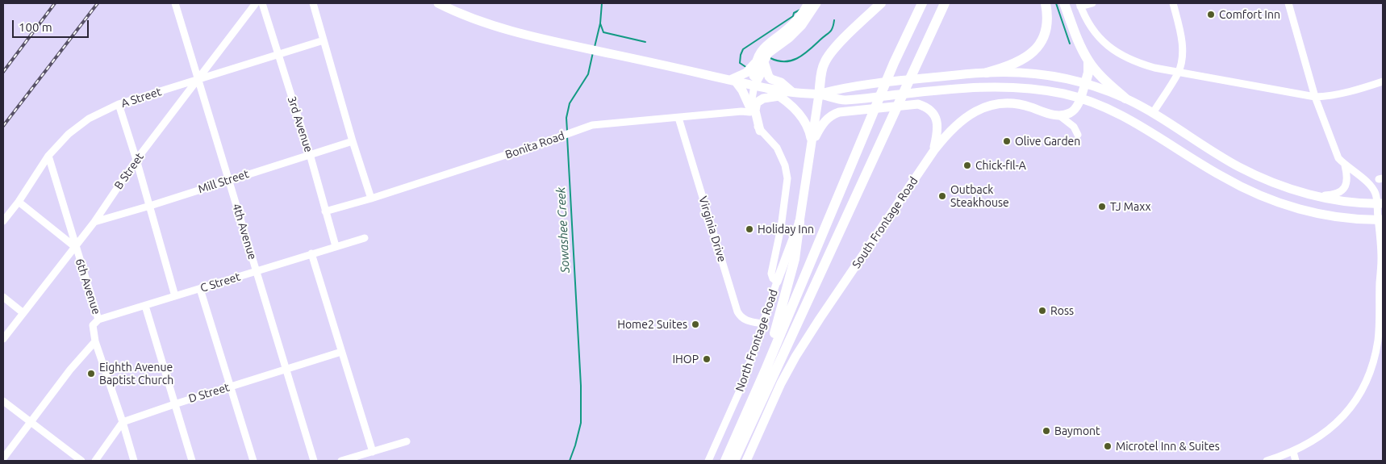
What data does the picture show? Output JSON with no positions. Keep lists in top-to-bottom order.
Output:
{
  "streets": {
    "main road": ["South Frontage Road"],
    "street": [
      "A Street",
      "3rd Avenue",
      "Bonita Road",
      "B Street",
      "Mill Street",
      "Virginia Drive",
      "4th Avenue",
      "C Street",
      "6th Avenue",
      "North Frontage Road",
      "D Street"
    ]
  },
  "crossings": [
    ["A Street", "3rd Avenue"],
    ["A Street", "B Street"],
    ["A Street", "4th Avenue"],
    ["A Street", "6th Avenue"],
    ["3rd Avenue", "Bonita Road"],
    ["3rd Avenue", "Mill Street"],
    ["3rd Avenue", "C Street"],
    ["Bonita Road", "Virginia Drive"],
    ["Bonita Road", "North Frontage Road"],
    ["B Street", "Mill Street"],
    ["B Street", "4th Avenue"],
    ["B Street", "6th Avenue"],
    ["Mill Street", "4th Avenue"],
    ["Virginia Drive", "North Frontage Road"],
    ["4th Avenue", "C Street"],
    ["4th Avenue", "D Street"],
    ["C Street", "6th Avenue"],
    ["6th Avenue", "D Street"]
  ],
  "water": ["Sowashee Creek"],
  "places": [
    "Comfort Inn",
    "Olive Garden",
    "Chick-fil-A",
    "Outback Steakhouse",
    "TJ Maxx",
    "Holiday Inn",
    "Ross",
    "Home2 Suites",
    "IHOP",
    "Eighth Avenue Baptist Church",
    "Baymont",
    "Microtel Inn & Suites"
  ],
  "scale_bar": "100 m"
}
